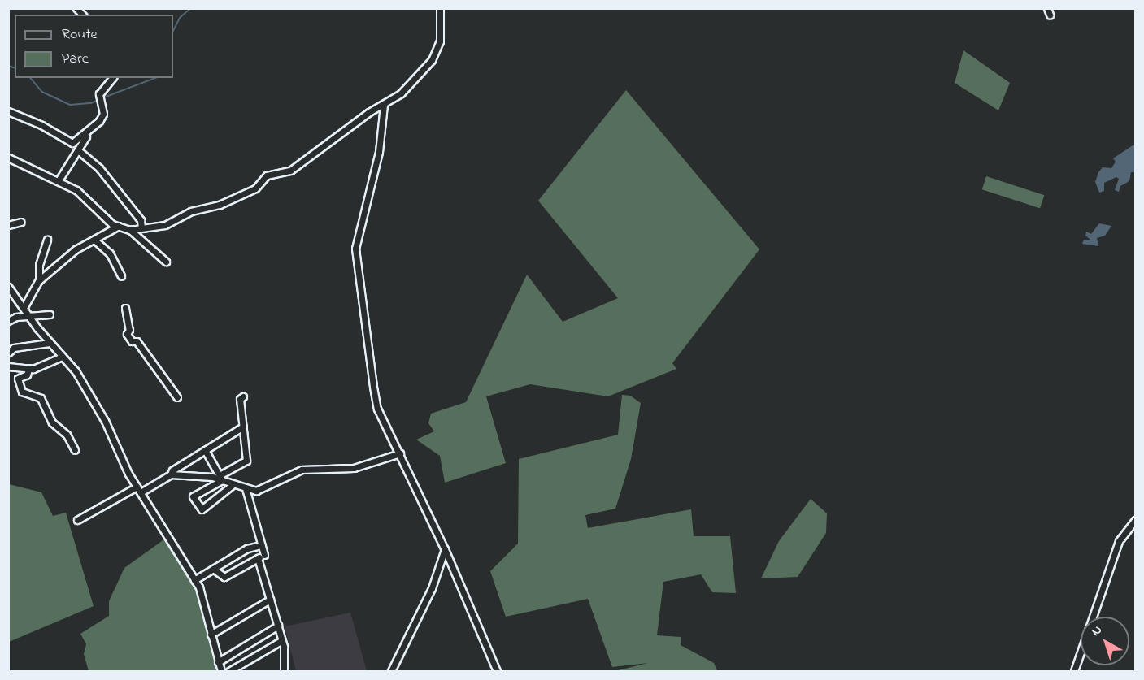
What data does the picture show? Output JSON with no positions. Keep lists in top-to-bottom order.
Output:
{
  "legend": ["Route", "Parc"],
  "north": "top left"
}
